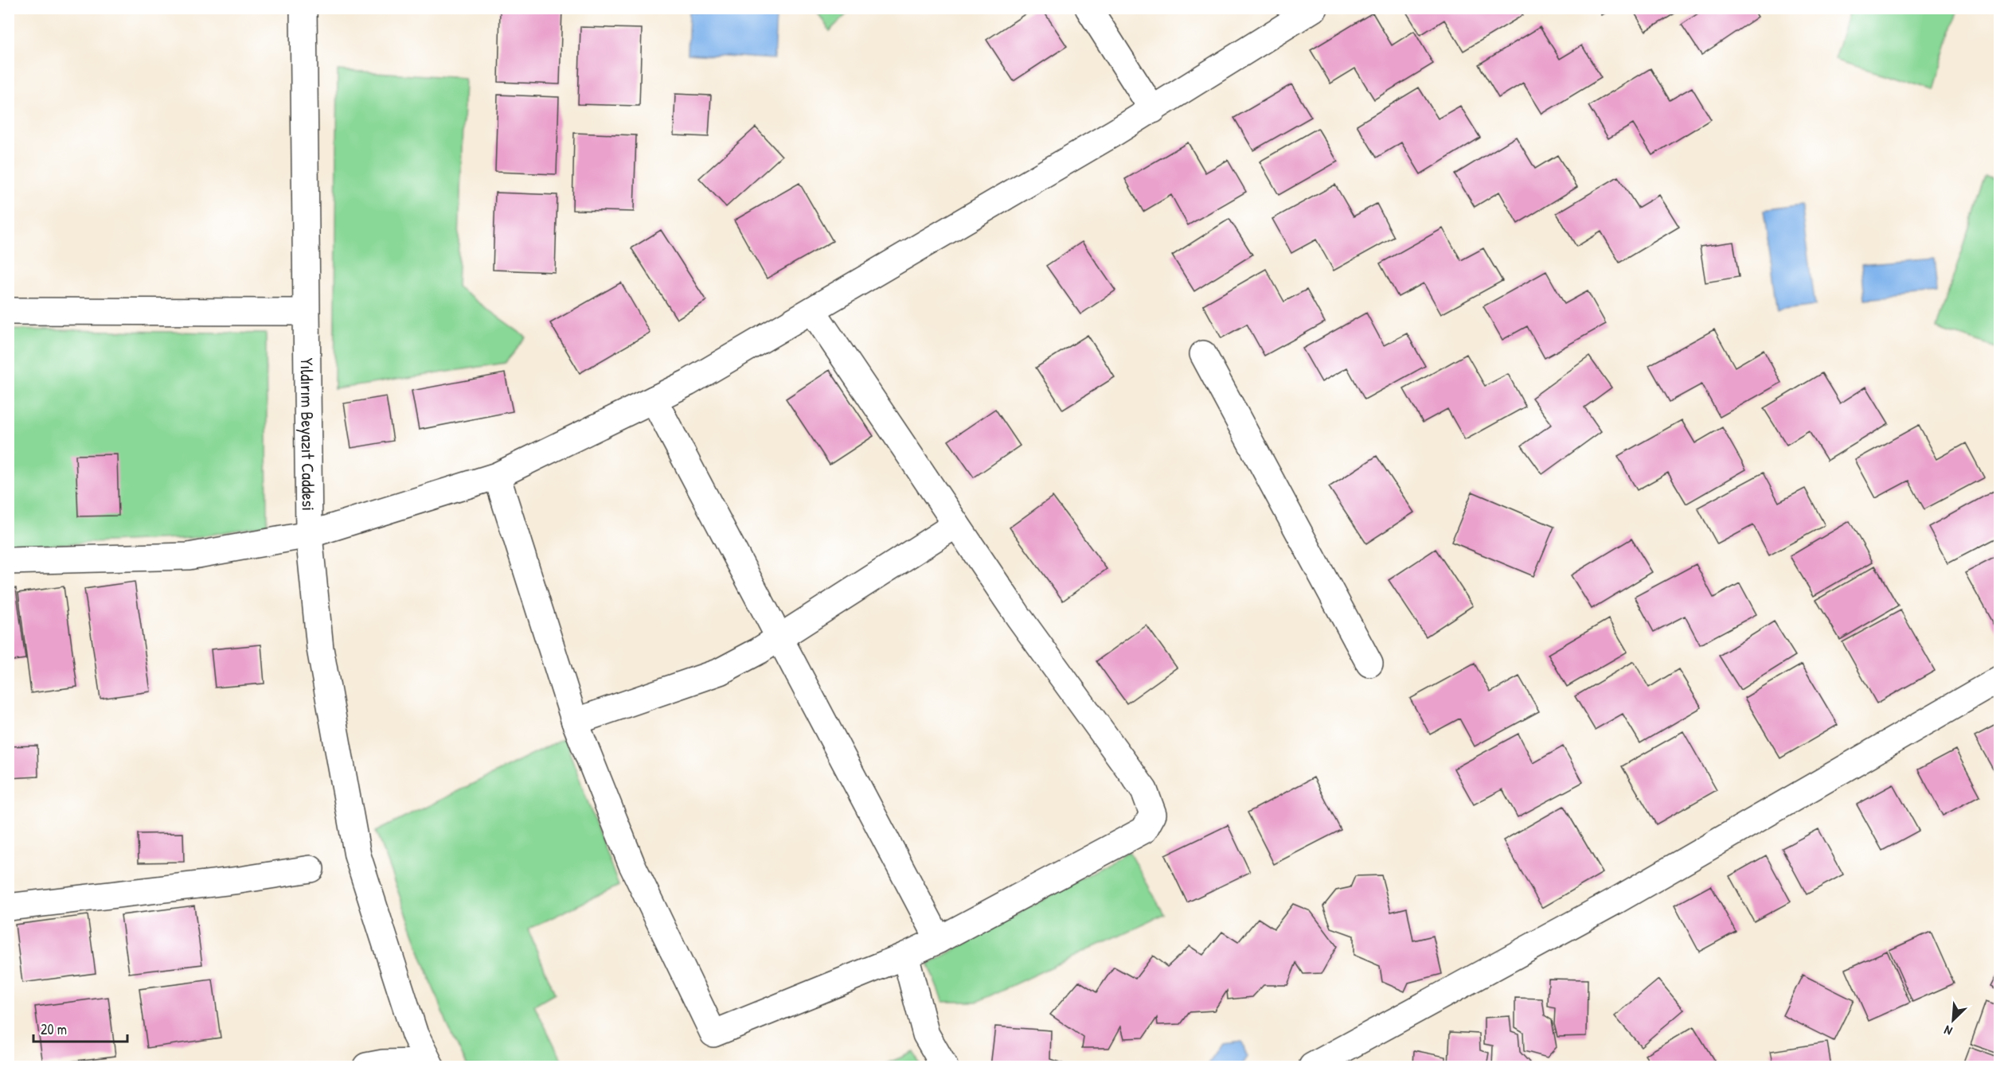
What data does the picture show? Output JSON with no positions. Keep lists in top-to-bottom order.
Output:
{
  "streets": {
    "street": ["Yıldırım Beyazıt Caddesi"]
  },
  "scale_bar": "20 m",
  "north": "bottom left"
}
